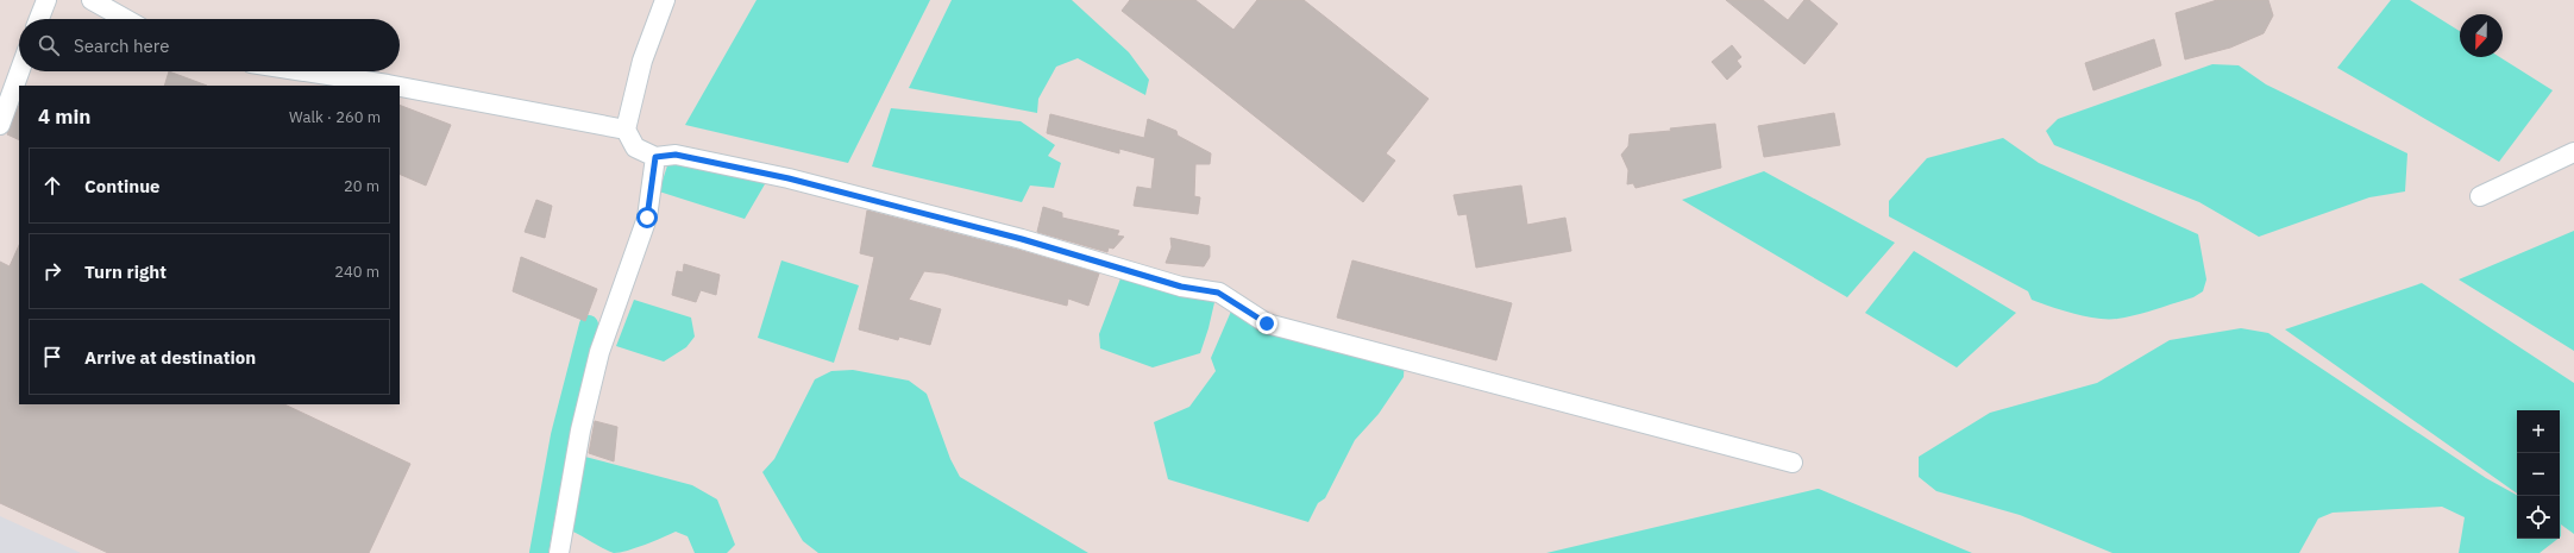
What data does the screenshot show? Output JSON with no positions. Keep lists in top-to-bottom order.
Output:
{
  "north": "bottom",
  "page": {
    "search": "Search here",
    "heading": ["4 min", "Walk · 260 m"],
    "list": [
      ["Continue", "20 m"],
      ["Turn right", "240 m"],
      "Arrive at destination"
    ],
    "map_buttons": ["+", "−"]
  }
}
